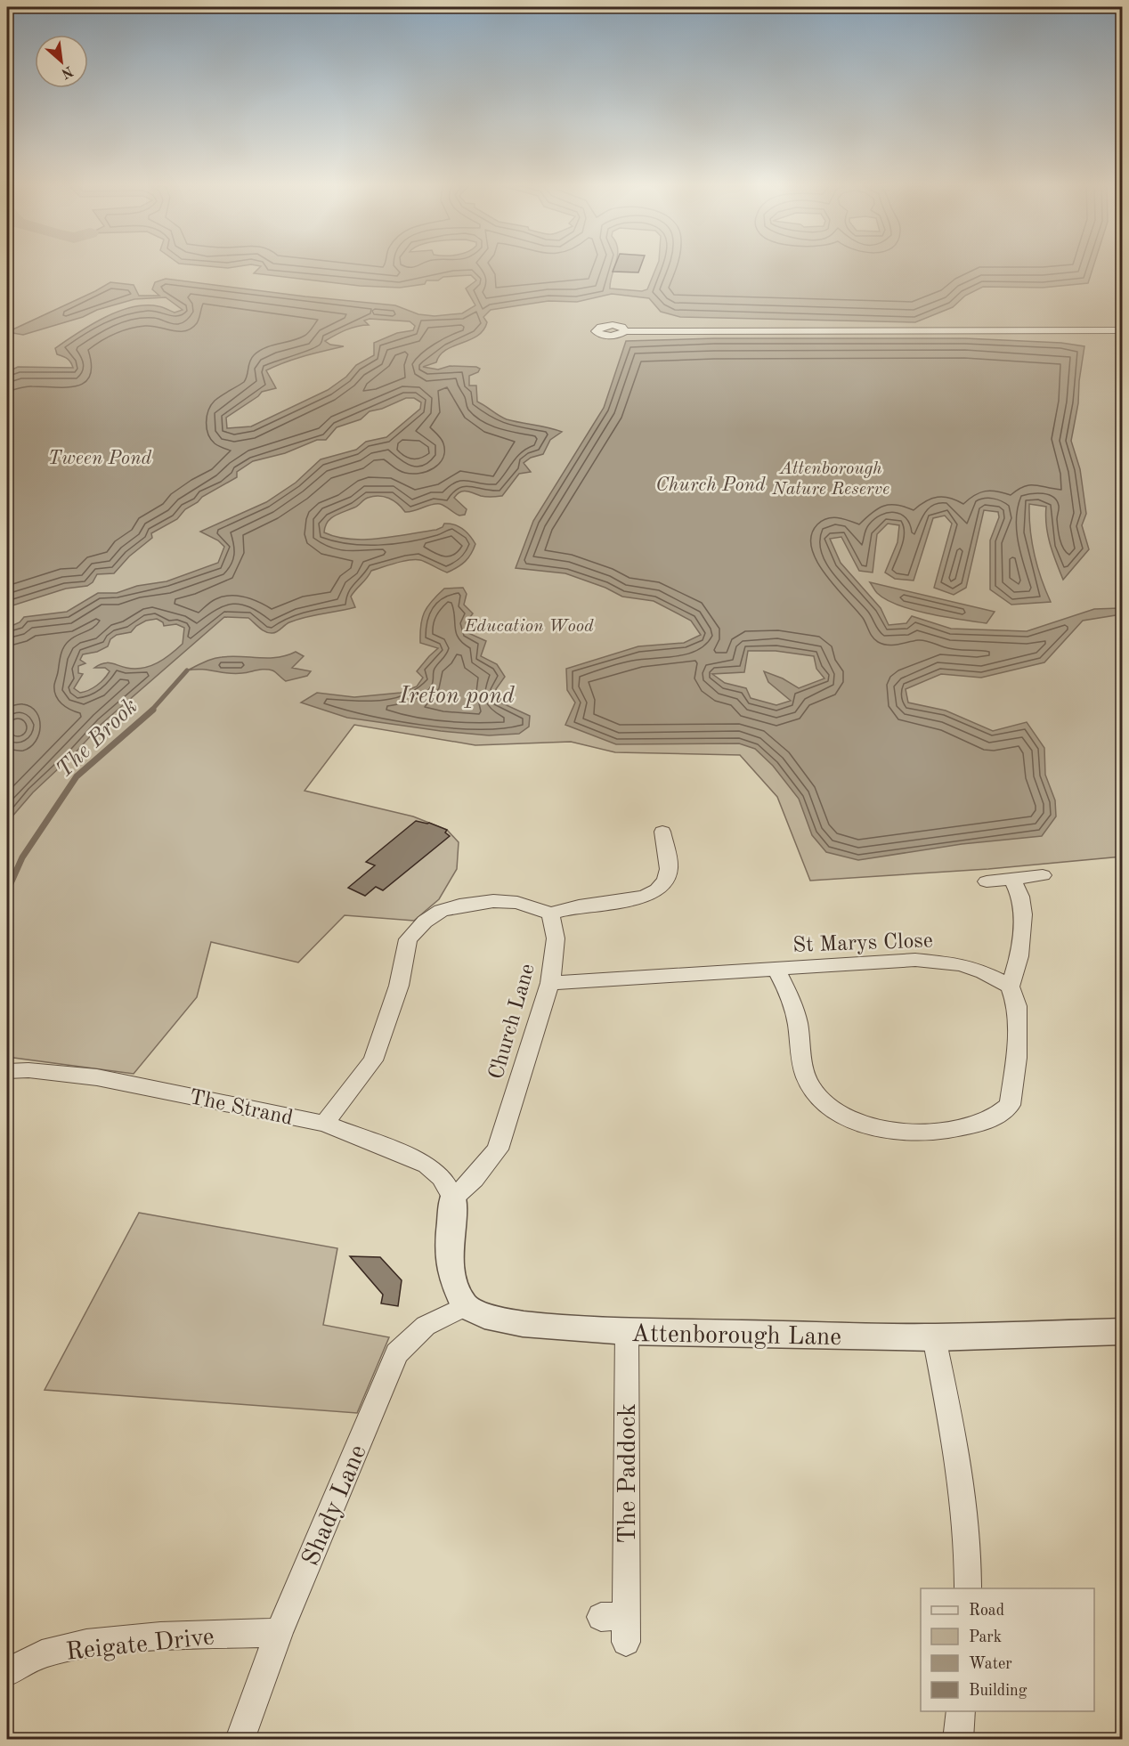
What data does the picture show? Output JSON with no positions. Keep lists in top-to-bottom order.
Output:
{
  "streets": {
    "street": [
      "St Marys Close",
      "Church Lane",
      "The Strand",
      "Attenborough Lane",
      "The Paddock",
      "Shady Lane",
      "Reigate Drive"
    ]
  },
  "crossings": [
    ["St Marys Close", "Church Lane"],
    ["Church Lane", "The Strand"],
    ["Attenborough Lane", "The Paddock"],
    ["Attenborough Lane", "Shady Lane"],
    ["Shady Lane", "Reigate Drive"]
  ],
  "water": [
    "Tween Pond",
    "Church Pond",
    "Ireton pond",
    "The Brook"
  ],
  "parks": ["Attenborough Nature Reserve", "Education Wood"],
  "legend": [
    "Road",
    "Park",
    "Water",
    "Building"
  ],
  "north": "bottom right"
}
